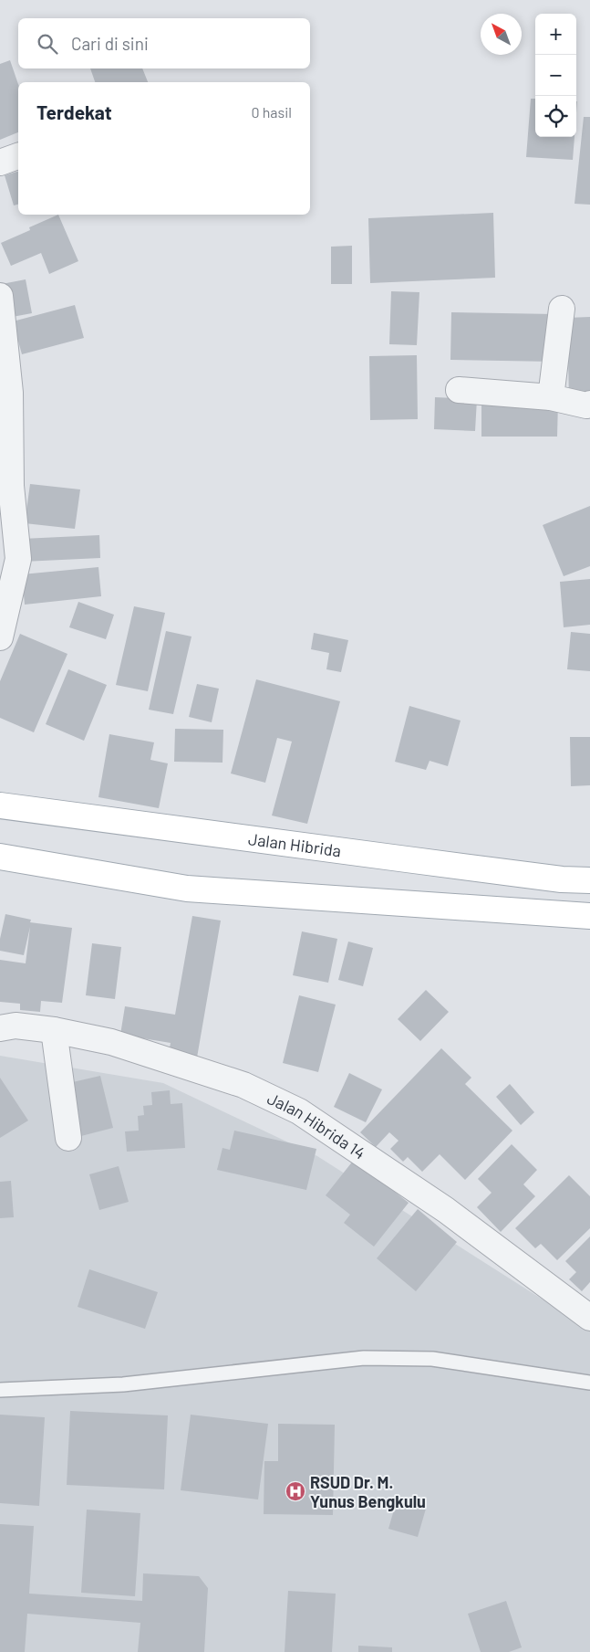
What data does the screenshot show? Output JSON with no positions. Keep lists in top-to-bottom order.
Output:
{
  "streets": {
    "main road": ["Jalan Hibrida"],
    "street": ["Jalan Hibrida 14"]
  },
  "places": {
    "hospital": ["RSUD Dr. M. Yunus Bengkulu"]
  },
  "north": "top left",
  "page": {
    "map_buttons": ["+", "−"],
    "search": "Cari di sini",
    "heading": ["Terdekat", "0 hasil"]
  }
}
